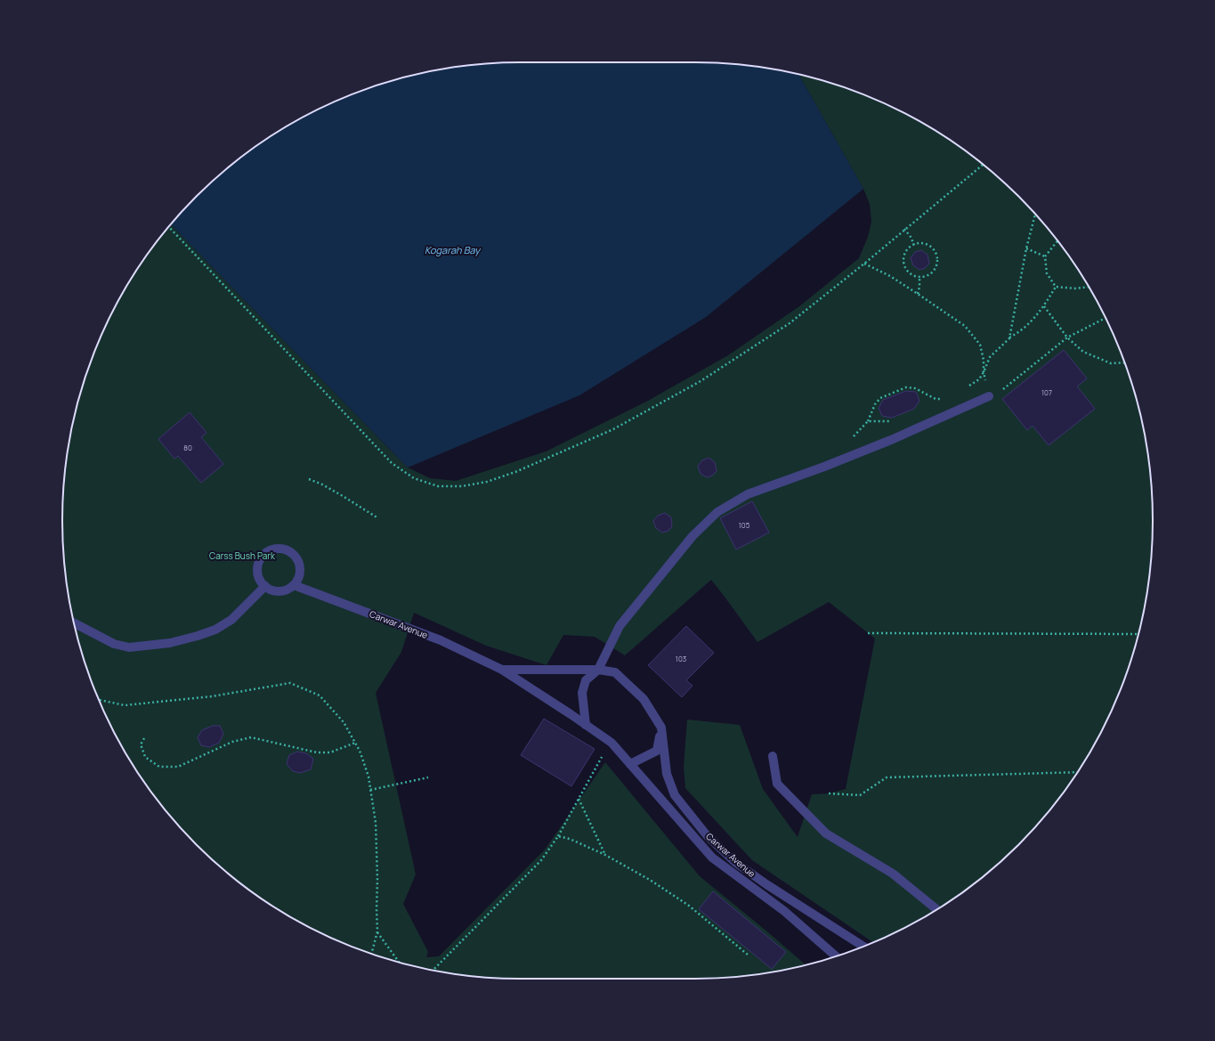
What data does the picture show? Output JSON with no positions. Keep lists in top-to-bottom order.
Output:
{
  "streets": {
    "lane": ["Carwar Avenue"]
  },
  "water": ["Kogarah Bay"],
  "parks": ["Carss Bush Park"],
  "house_numbers": [
    "107",
    "80",
    "105",
    "103"
  ]
}
